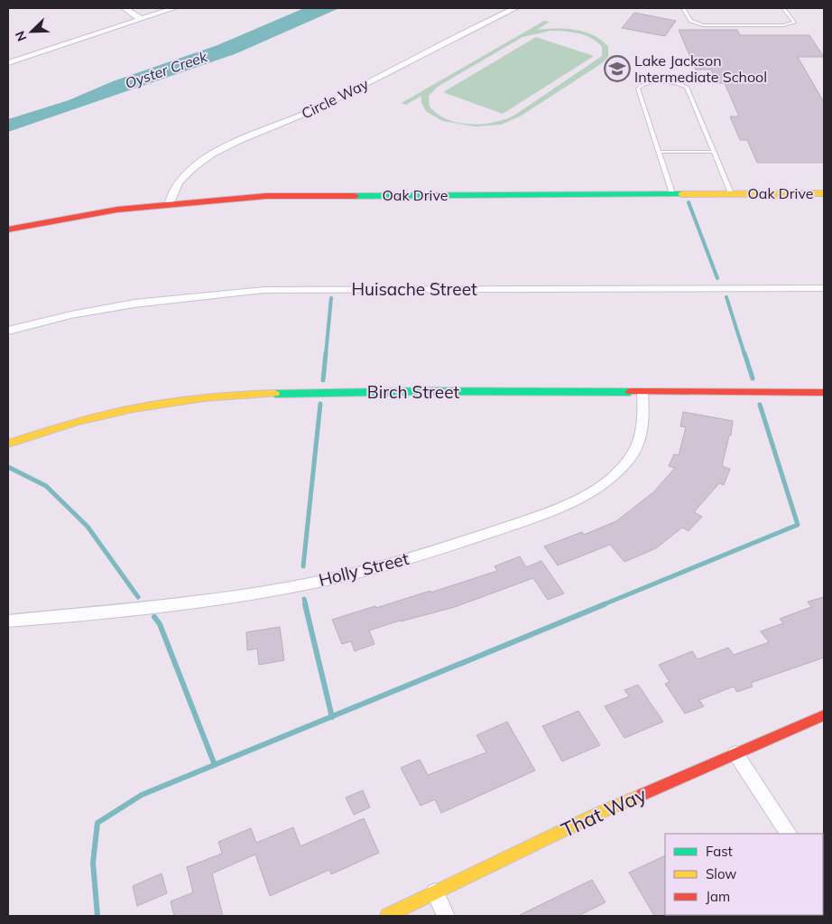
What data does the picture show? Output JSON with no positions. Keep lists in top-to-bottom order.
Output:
{
  "streets": {
    "street": [
      "Circle Way",
      "Oak Drive",
      "Huisache Street",
      "Birch Street",
      "Holly Street",
      "That Way"
    ]
  },
  "crossings": [
    ["Circle Way", "Oak Drive"],
    ["Birch Street", "Holly Street"]
  ],
  "water": ["Oyster Creek"],
  "places": {
    "school or university": ["Lake Jackson Intermediate School"]
  },
  "legend": ["Fast", "Slow", "Jam"],
  "north": "bottom left"
}
